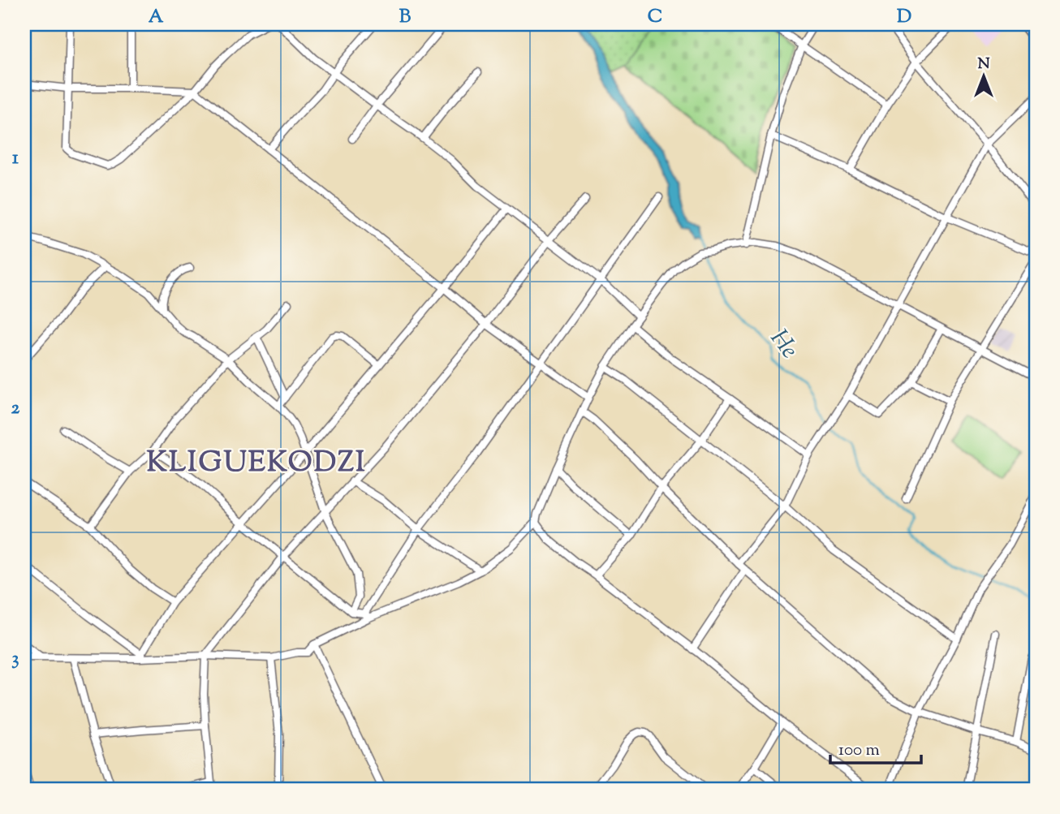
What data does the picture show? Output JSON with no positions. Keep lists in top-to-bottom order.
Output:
{
  "districts": ["KLIGUEKODZI"],
  "water": ["He"],
  "scale_bar": "100 m",
  "north": "top",
  "grid": {
    "columns": [
      "A",
      "B",
      "C",
      "D"
    ],
    "rows": ["1", "2", "3"]
  }
}
